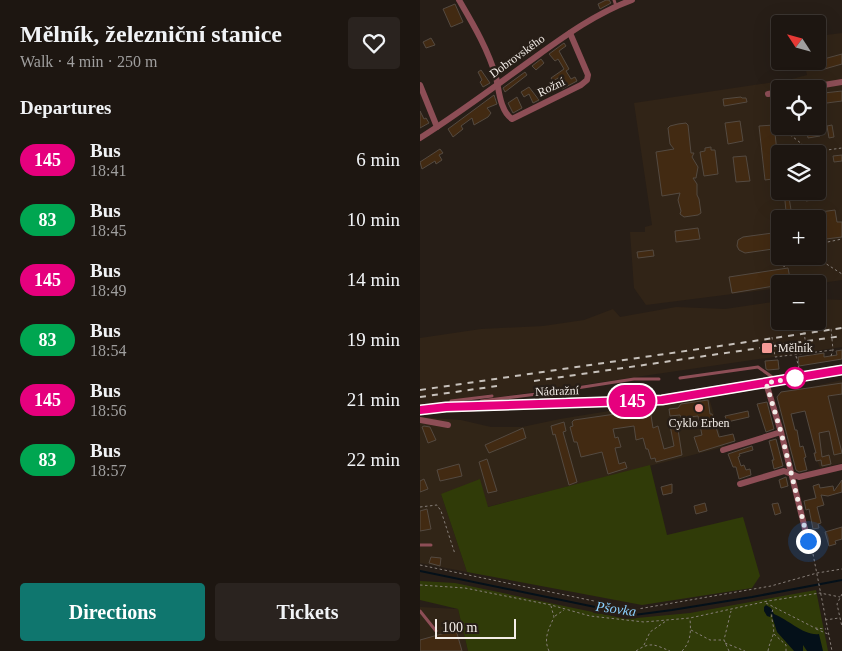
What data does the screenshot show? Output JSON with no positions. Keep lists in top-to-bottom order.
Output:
{
  "streets": {
    "main road": ["Nádražní"],
    "street": ["Dobrovského", "Rožní"]
  },
  "crossings": [
    ["Dobrovského", "Rožní"]
  ],
  "water": ["Pšovka"],
  "places": {
    "transit": ["Mělník"],
    "other": ["Cyklo Erben"]
  },
  "lines": ["bus line 145"],
  "scale_bar": "100 m",
  "north": "top left",
  "page": {
    "heading": [
      ["Mělník, železniční stanice", "Walk · 4 min · 250 m"],
      "Departures"
    ],
    "on_map": "145",
    "map_buttons": ["+", "−"],
    "list": [
      {
        "mark": "145",
        "name": "Bus",
        "note": "18:41",
        "value": "6 min"
      },
      {
        "mark": "83",
        "name": "Bus",
        "note": "18:45",
        "value": "10 min"
      },
      {
        "mark": "145",
        "name": "Bus",
        "note": "18:49",
        "value": "14 min"
      },
      {
        "mark": "83",
        "name": "Bus",
        "note": "18:54",
        "value": "19 min"
      },
      {
        "mark": "145",
        "name": "Bus",
        "note": "18:56",
        "value": "21 min"
      },
      {
        "mark": "83",
        "name": "Bus",
        "note": "18:57",
        "value": "22 min"
      }
    ],
    "buttons": ["Directions", "Tickets"],
    "scale": "100 m"
  }
}
